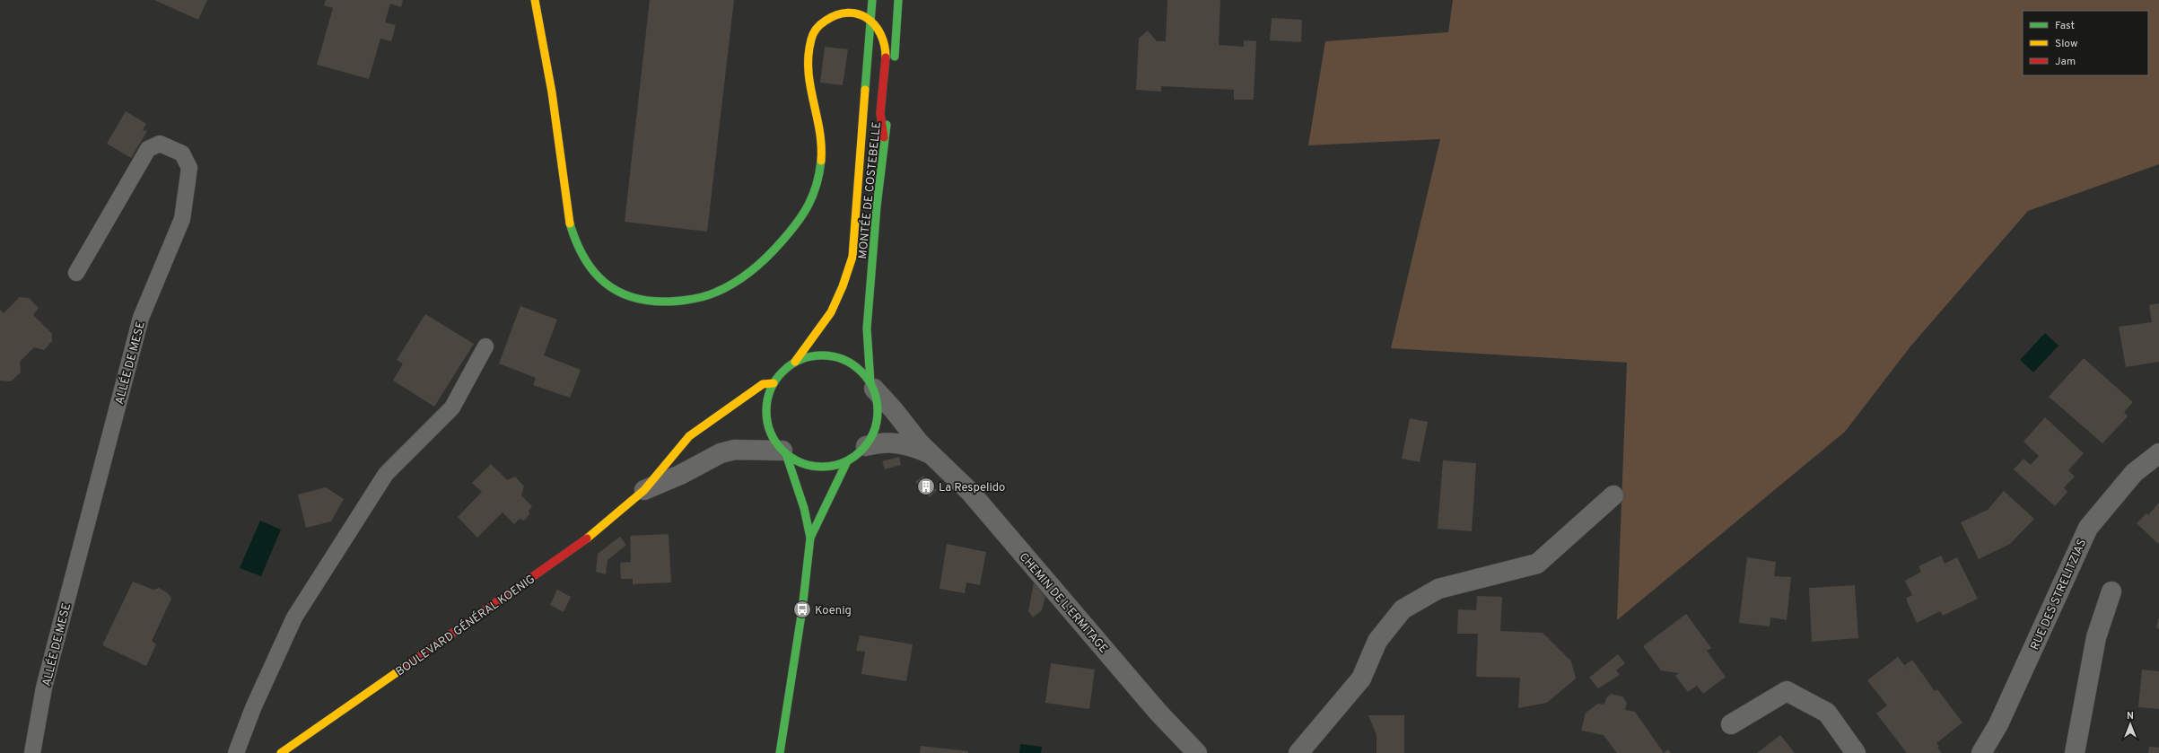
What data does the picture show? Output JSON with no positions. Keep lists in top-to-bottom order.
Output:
{
  "streets": {
    "main road": ["MONTÉE DE COSTEBELLE", "BOULEVARD GÉNÉRAL KOENIG"],
    "street": ["RUE DES STRELITZIAS", "CHEMIN DE L'ERMITAGE"],
    "lane": ["ALLÉE DE MESE"]
  },
  "crossings": [
    ["MONTÉE DE COSTEBELLE", "CHEMIN DE L'ERMITAGE"],
    ["MONTÉE DE COSTEBELLE", "BOULEVARD GÉNÉRAL KOENIG"],
    ["CHEMIN DE L'ERMITAGE", "BOULEVARD GÉNÉRAL KOENIG"]
  ],
  "places": {
    "building": ["La Respelido"],
    "bus stop": ["Koenig"]
  },
  "legend": ["Fast", "Slow", "Jam"],
  "north": "top"
}
